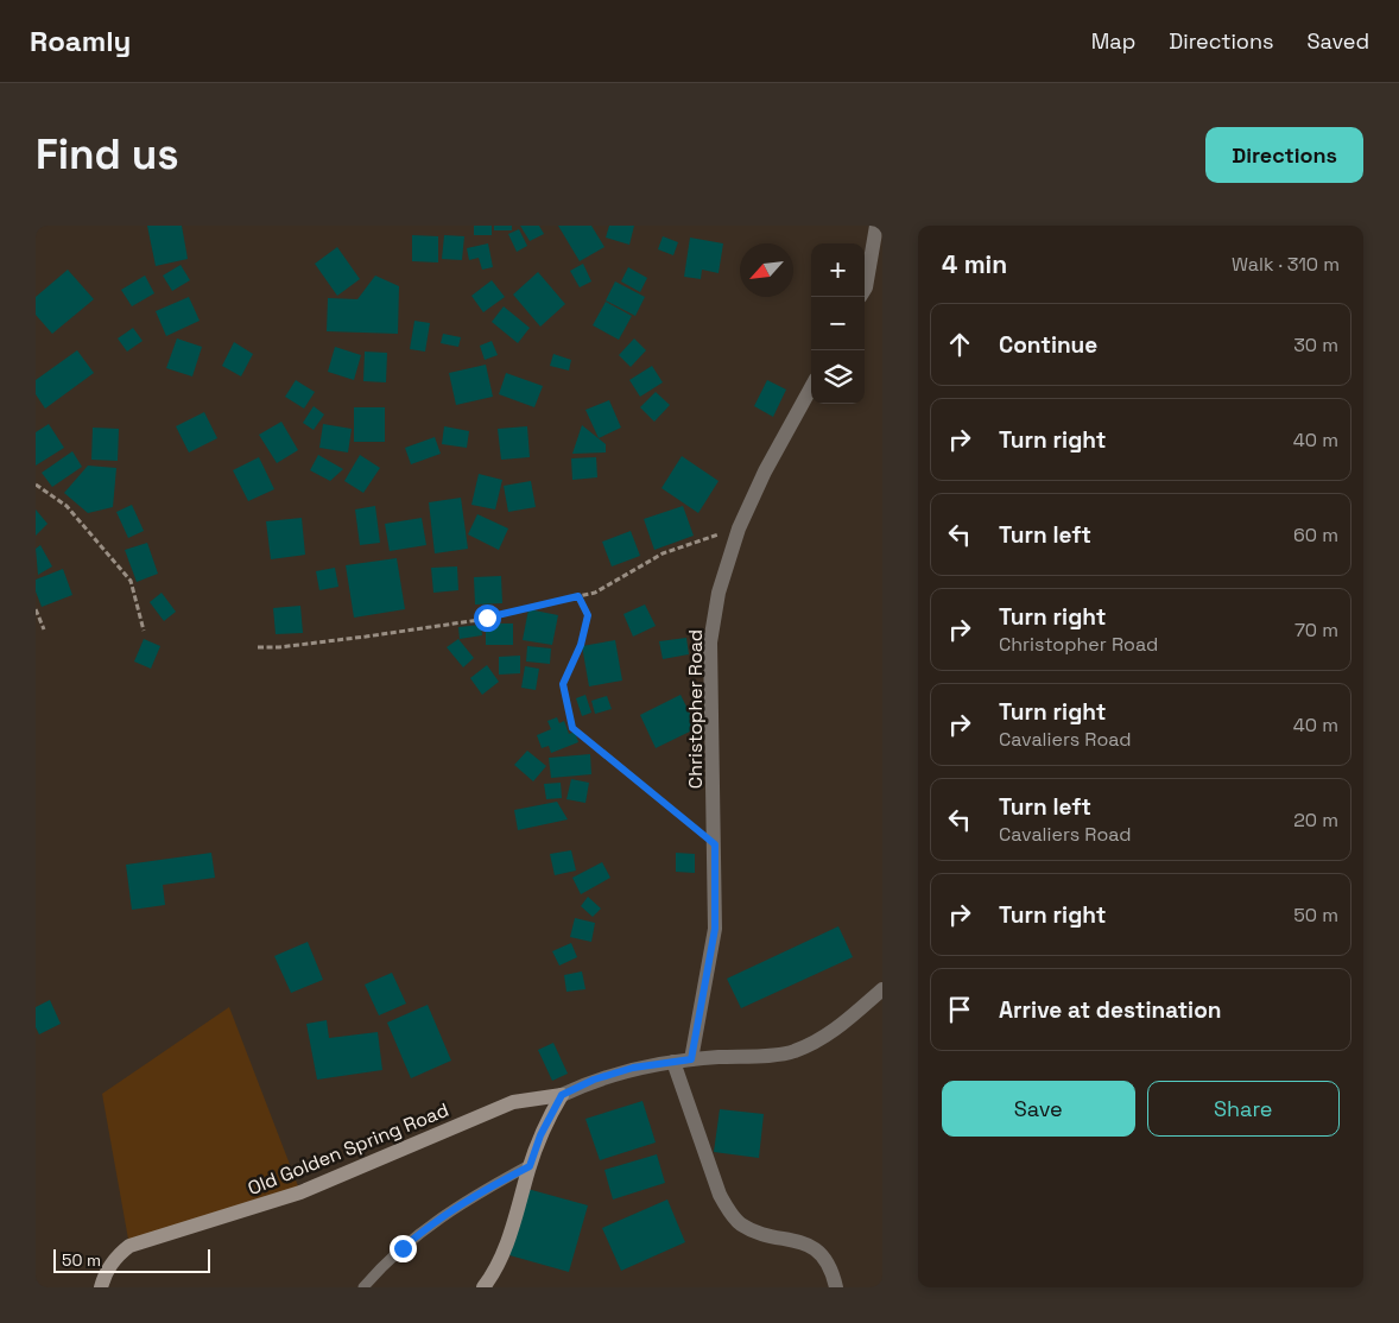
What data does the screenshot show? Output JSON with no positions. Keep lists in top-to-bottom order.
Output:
{
  "streets": {
    "main road": ["Old Golden Spring Road"],
    "street": ["Christopher Road"]
  },
  "scale_bar": "50 m",
  "north": "bottom left",
  "page": {
    "header": "Roamly",
    "nav": ["Map", "Directions", "Saved"],
    "buttons": [
      "Directions",
      ["Save", "Share"]
    ],
    "title": "Find us",
    "heading": ["4 min", "Walk · 310 m"],
    "map_buttons": ["+", "−"],
    "list": [
      ["Continue", "30 m"],
      ["Turn right", "40 m"],
      ["Turn left", "60 m"],
      ["Turn right", "Christopher Road", "70 m"],
      ["Turn right", "Cavaliers Road", "40 m"],
      ["Turn left", "Cavaliers Road", "20 m"],
      ["Turn right", "50 m"],
      "Arrive at destination"
    ],
    "scale": "50 m"
  }
}
